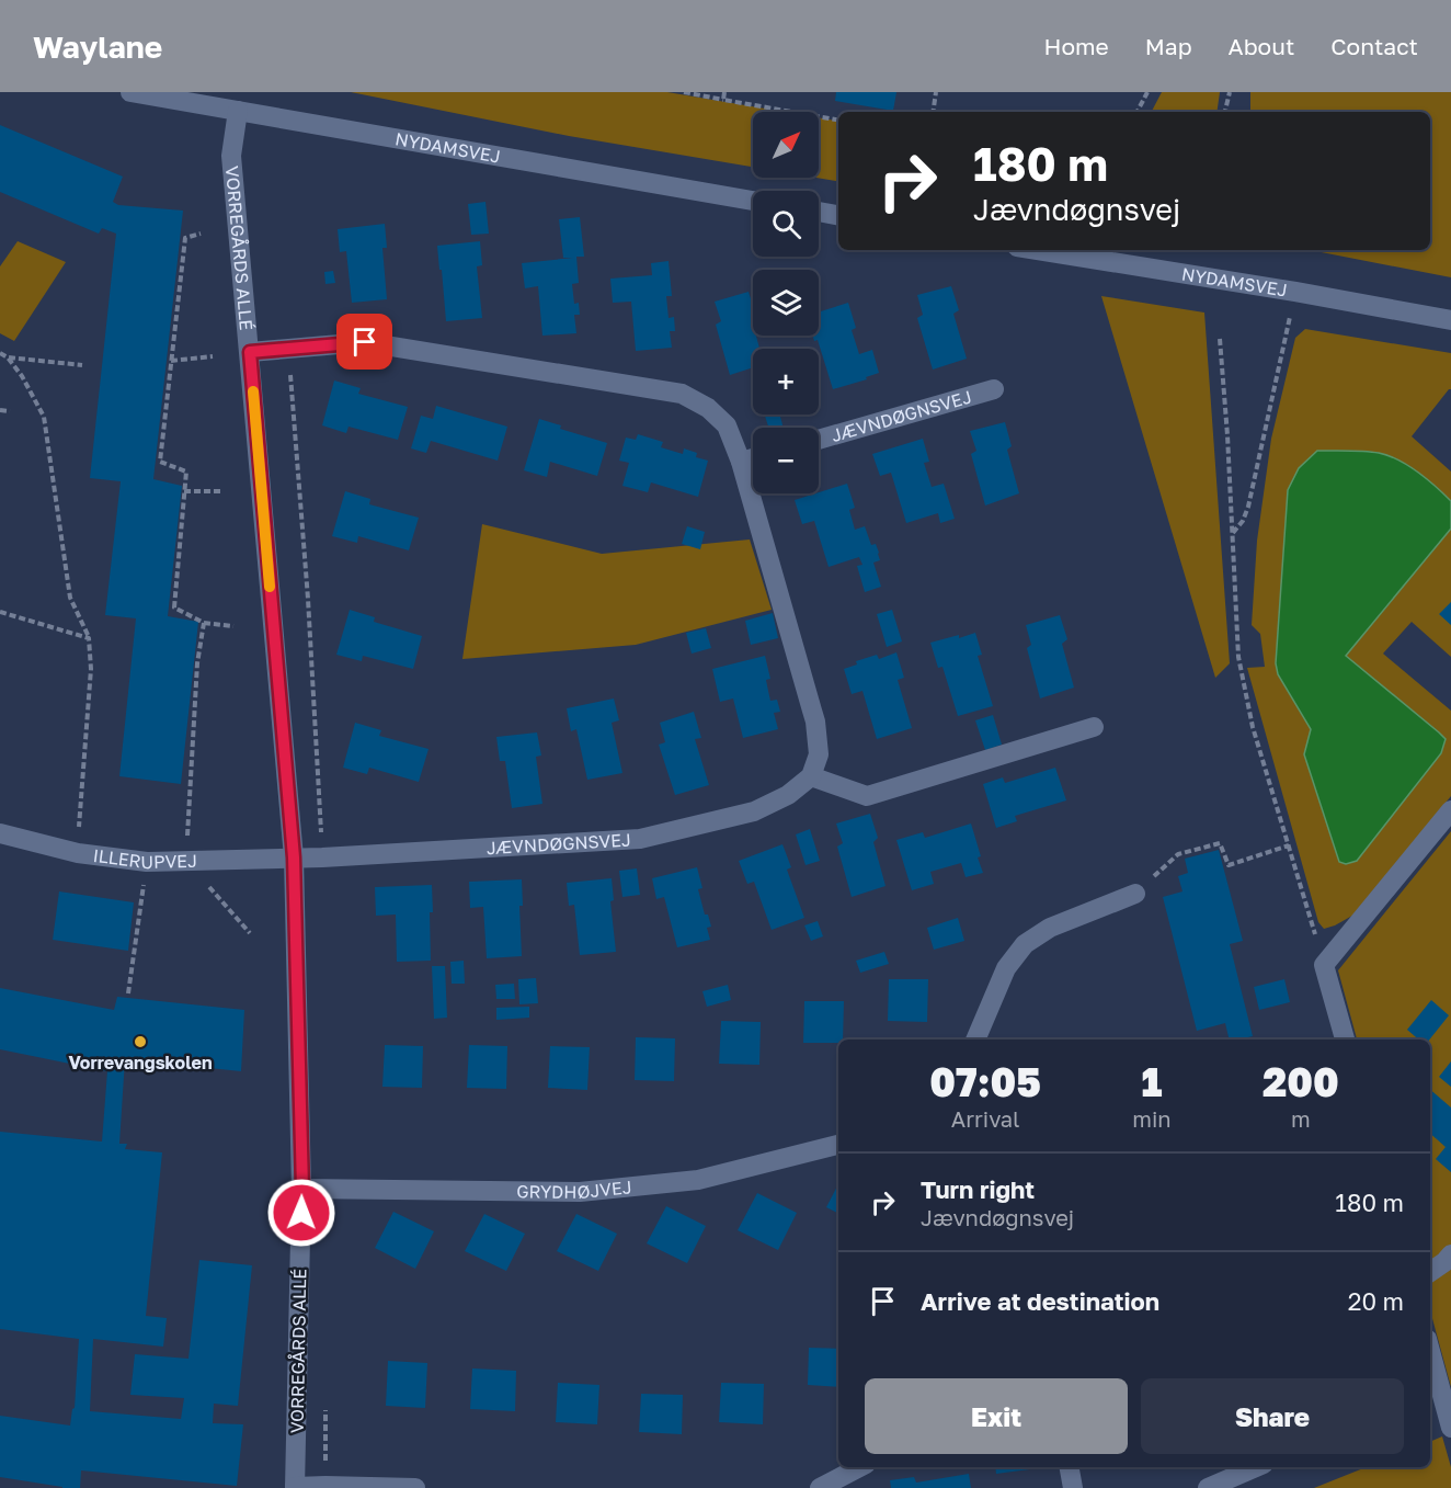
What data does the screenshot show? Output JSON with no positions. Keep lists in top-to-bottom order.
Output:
{
  "streets": {
    "street": [
      "NYDAMSVEJ",
      "VORREGÅRDS ALLÉ",
      "JÆVNDØGNSVEJ",
      "ILLERUPVEJ",
      "GRYDHØJVEJ"
    ]
  },
  "crossings": [
    ["NYDAMSVEJ", "VORREGÅRDS ALLÉ"],
    ["VORREGÅRDS ALLÉ", "JÆVNDØGNSVEJ"],
    ["VORREGÅRDS ALLÉ", "ILLERUPVEJ"],
    ["VORREGÅRDS ALLÉ", "GRYDHØJVEJ"],
    ["JÆVNDØGNSVEJ", "ILLERUPVEJ"]
  ],
  "places": ["Vorrevangskolen"],
  "north": "top right",
  "page": {
    "header": "Waylane",
    "nav": [
      "Home",
      "Map",
      "About",
      "Contact"
    ],
    "map_buttons": ["+", "−"],
    "turn": ["180 m", "Jævndøgnsvej"],
    "eta": [
      "07:05",
      "Arrival",
      "1",
      "min",
      "200",
      "m"
    ],
    "list": [
      {
        "name": "Turn right",
        "note": "Jævndøgnsvej",
        "value": "180 m"
      },
      {
        "name": "Arrive at destination",
        "value": "20 m"
      }
    ],
    "buttons": ["Exit", "Share"]
  }
}
